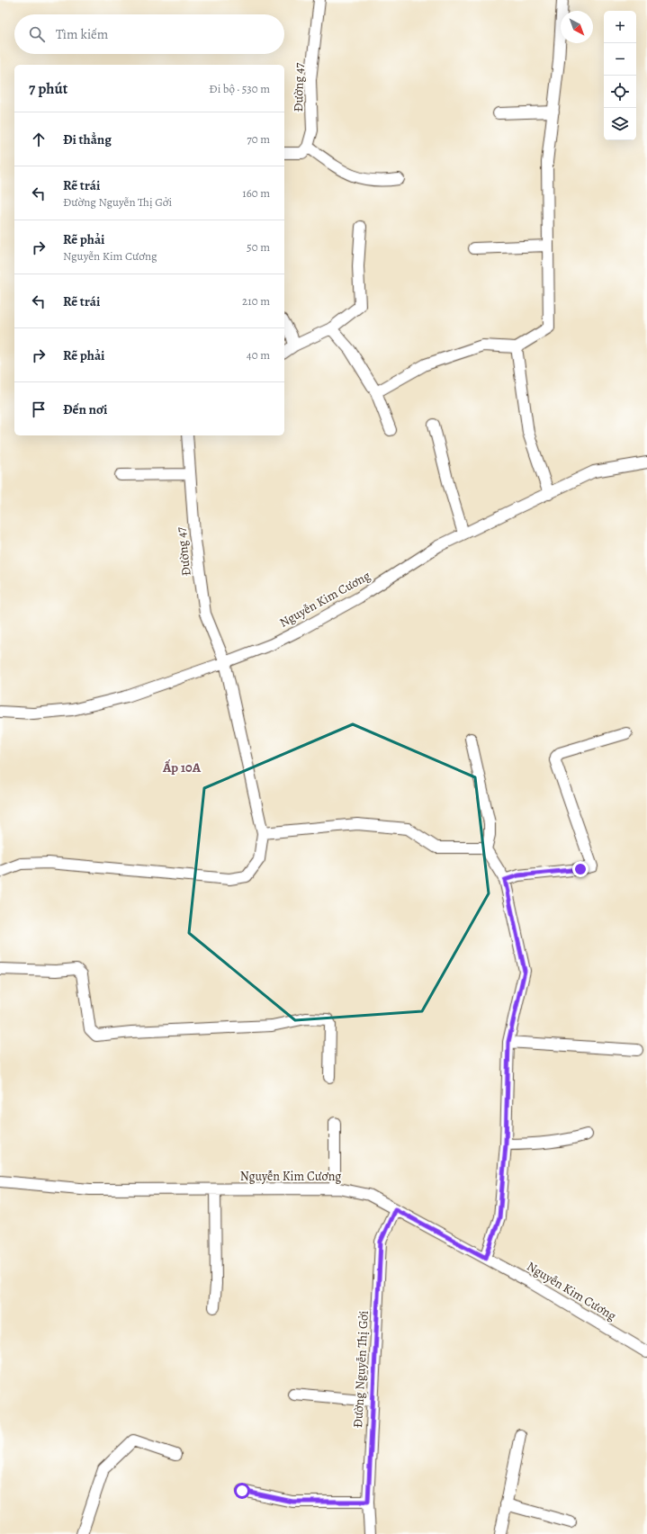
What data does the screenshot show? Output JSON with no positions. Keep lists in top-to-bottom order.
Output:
{
  "streets": {
    "street": ["Đường 47", "Nguyễn Kim Cương", "Đường Nguyễn Thị Gởi"]
  },
  "crossings": [
    ["Đường 47", "Nguyễn Kim Cương"],
    ["Nguyễn Kim Cương", "Đường Nguyễn Thị Gởi"]
  ],
  "districts": ["Ấp 10A"],
  "north": "bottom right",
  "page": {
    "map_buttons": ["+", "−"],
    "search": "Tìm kiếm",
    "heading": ["7 phút", "Đi bộ · 530 m"],
    "list": [
      ["Đi thẳng", "70 m"],
      ["Rẽ trái", "Đường Nguyễn Thị Gởi", "160 m"],
      ["Rẽ phải", "Nguyễn Kim Cương", "50 m"],
      ["Rẽ trái", "210 m"],
      ["Rẽ phải", "40 m"],
      "Đến nơi"
    ]
  }
}
